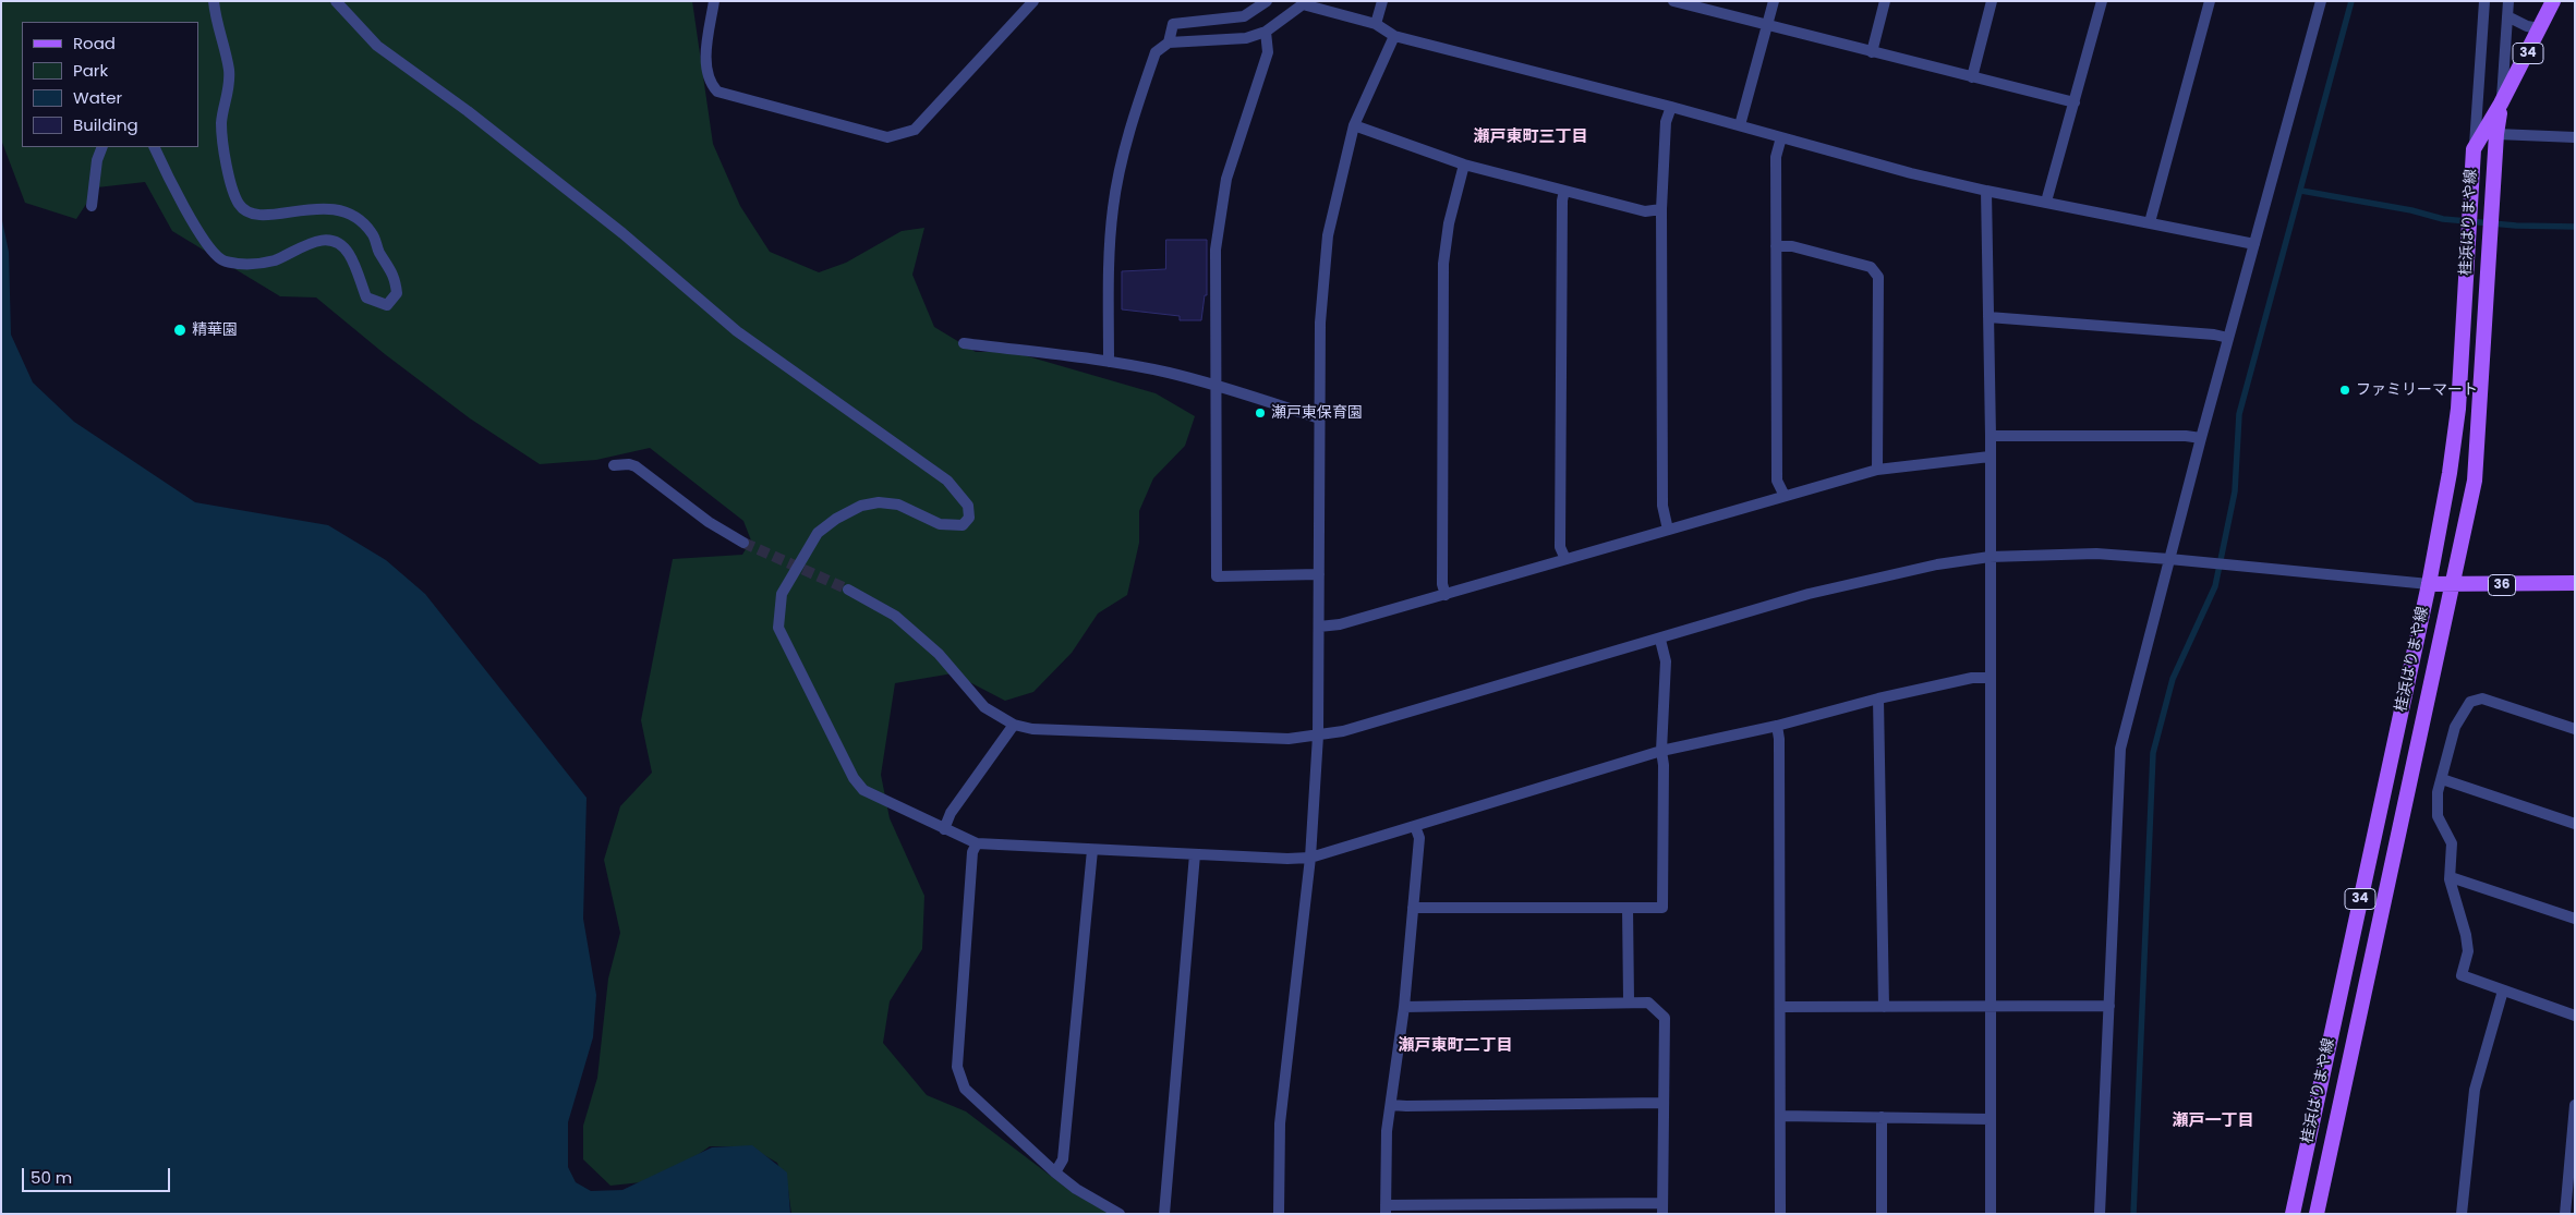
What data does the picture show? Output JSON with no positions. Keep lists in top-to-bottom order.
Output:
{
  "streets": {
    "main road": ["34", "桂浜はりまや線", "36"]
  },
  "crossings": [
    ["桂浜はりまや線", "36"]
  ],
  "districts": ["瀬戸東町三丁目", "瀬戸東町二丁目", "瀬戸一丁目"],
  "places": ["精華園", "ファミリーマート", "瀬戸東保育園"],
  "legend": [
    "Road",
    "Park",
    "Water",
    "Building"
  ],
  "scale_bar": "50 m"
}
